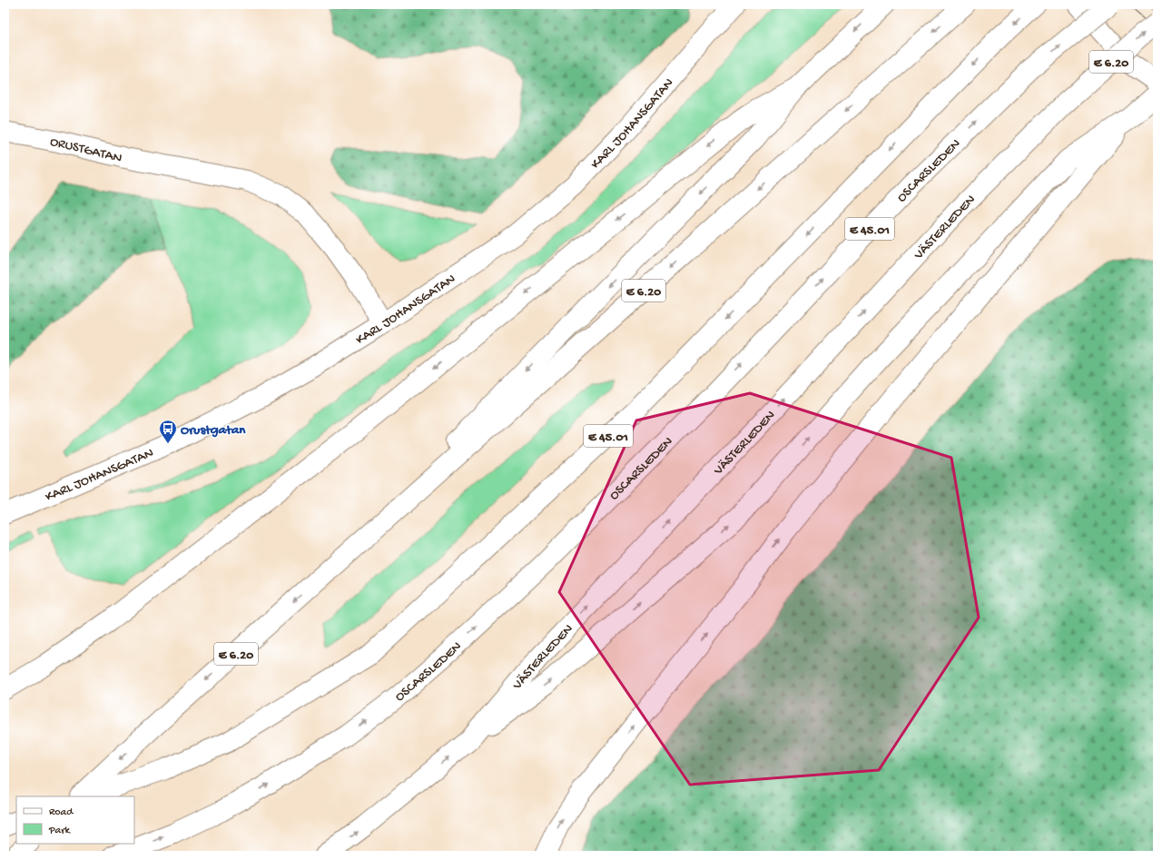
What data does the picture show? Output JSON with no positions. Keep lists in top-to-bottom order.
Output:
{
  "streets": {
    "main road": [
      "E 6.20",
      "KARL JOHANSGATAN",
      "ORUSTGATAN",
      "OSCARSLEDEN",
      "VÄSTERLEDEN",
      "E 45.01"
    ]
  },
  "crossings": [
    ["KARL JOHANSGATAN", "ORUSTGATAN"]
  ],
  "places": {
    "bus stop": ["Orustgatan"]
  },
  "legend": ["Road", "Park"]
}
